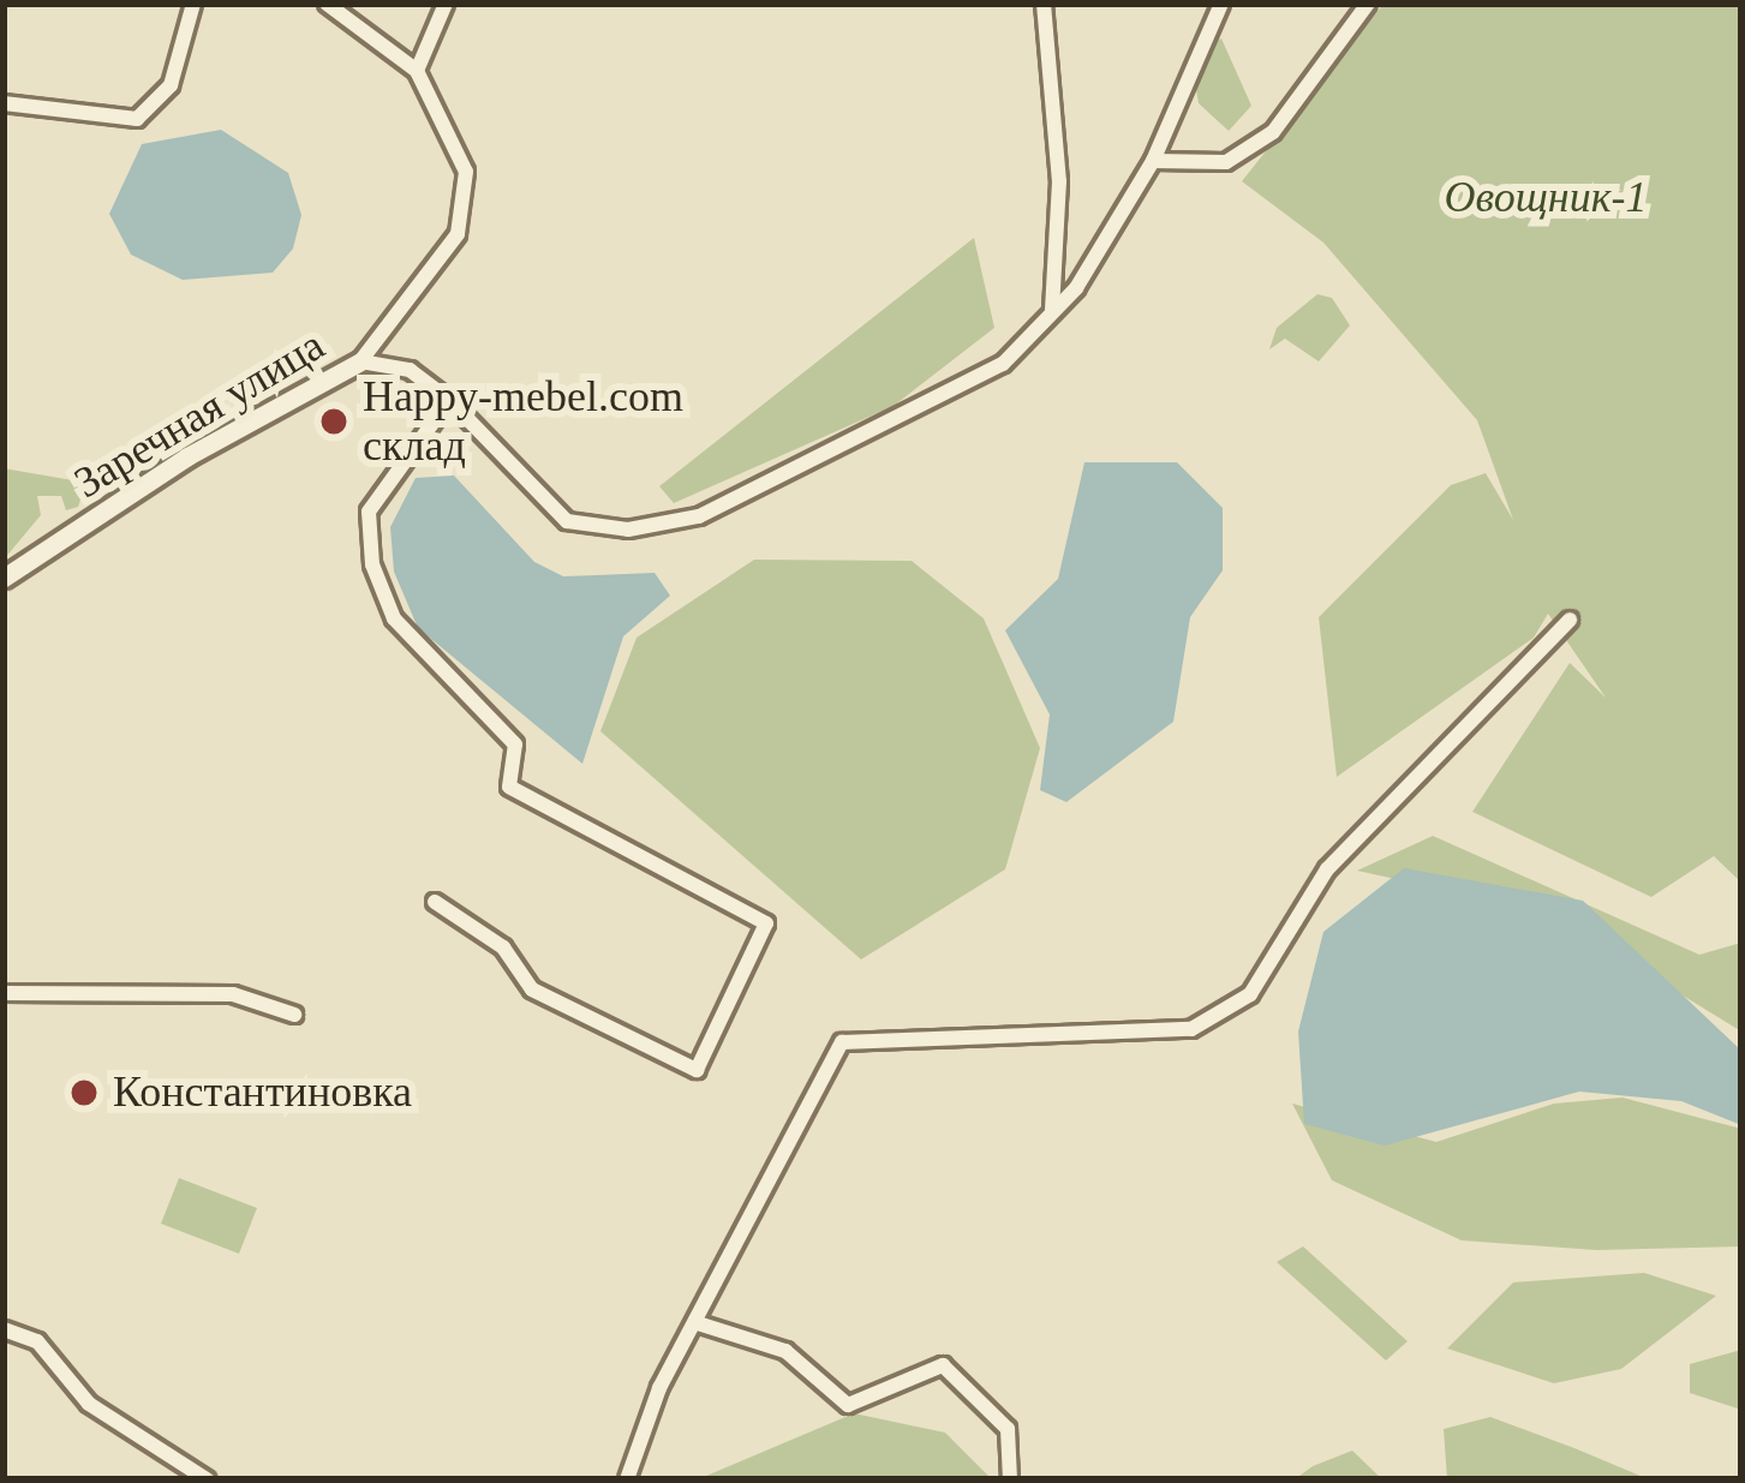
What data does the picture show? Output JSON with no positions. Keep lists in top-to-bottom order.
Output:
{
  "streets": {
    "street": ["Заречная улица"]
  },
  "parks": ["Овощник-1"],
  "places": ["Happy-mebel.com склад", "Константиновка"]
}
